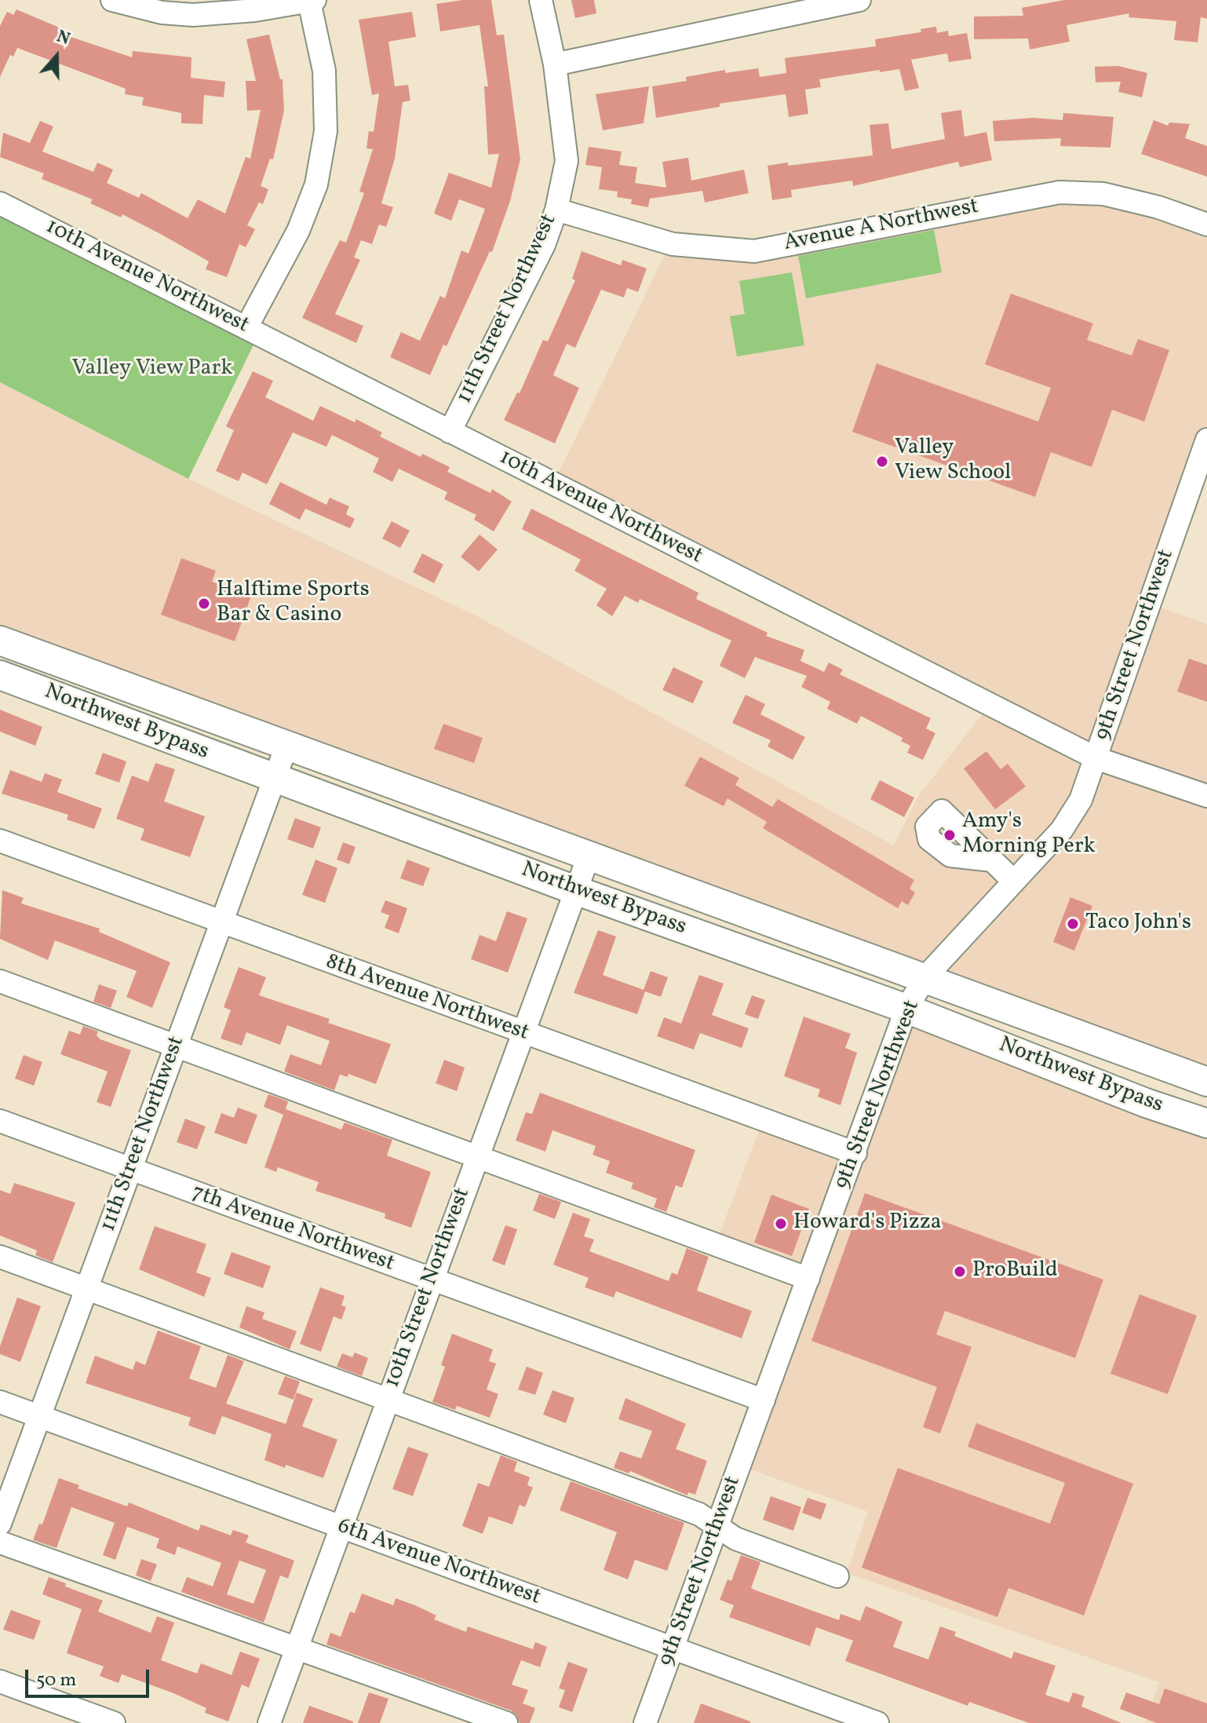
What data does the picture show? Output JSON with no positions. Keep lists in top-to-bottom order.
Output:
{
  "streets": {
    "main road": ["Northwest Bypass"],
    "street": [
      "Avenue A Northwest",
      "10th Avenue Northwest",
      "11th Street Northwest",
      "9th Street Northwest",
      "8th Avenue Northwest",
      "7th Avenue Northwest",
      "10th Street Northwest",
      "6th Avenue Northwest"
    ]
  },
  "crossings": [
    ["Avenue A Northwest", "11th Street Northwest"],
    ["10th Avenue Northwest", "11th Street Northwest"],
    ["10th Avenue Northwest", "9th Street Northwest"],
    ["11th Street Northwest", "Northwest Bypass"],
    ["11th Street Northwest", "8th Avenue Northwest"],
    ["11th Street Northwest", "7th Avenue Northwest"],
    ["11th Street Northwest", "6th Avenue Northwest"],
    ["9th Street Northwest", "Northwest Bypass"],
    ["9th Street Northwest", "8th Avenue Northwest"],
    ["9th Street Northwest", "7th Avenue Northwest"],
    ["9th Street Northwest", "6th Avenue Northwest"],
    ["Northwest Bypass", "10th Street Northwest"],
    ["8th Avenue Northwest", "10th Street Northwest"],
    ["7th Avenue Northwest", "10th Street Northwest"],
    ["10th Street Northwest", "6th Avenue Northwest"]
  ],
  "parks": ["Valley View Park"],
  "places": [
    "Valley View School",
    "Halftime Sports Bar & Casino",
    "Amy's Morning Perk",
    "Taco John's",
    "Howard's Pizza",
    "ProBuild"
  ],
  "scale_bar": "50 m",
  "north": "top"
}
